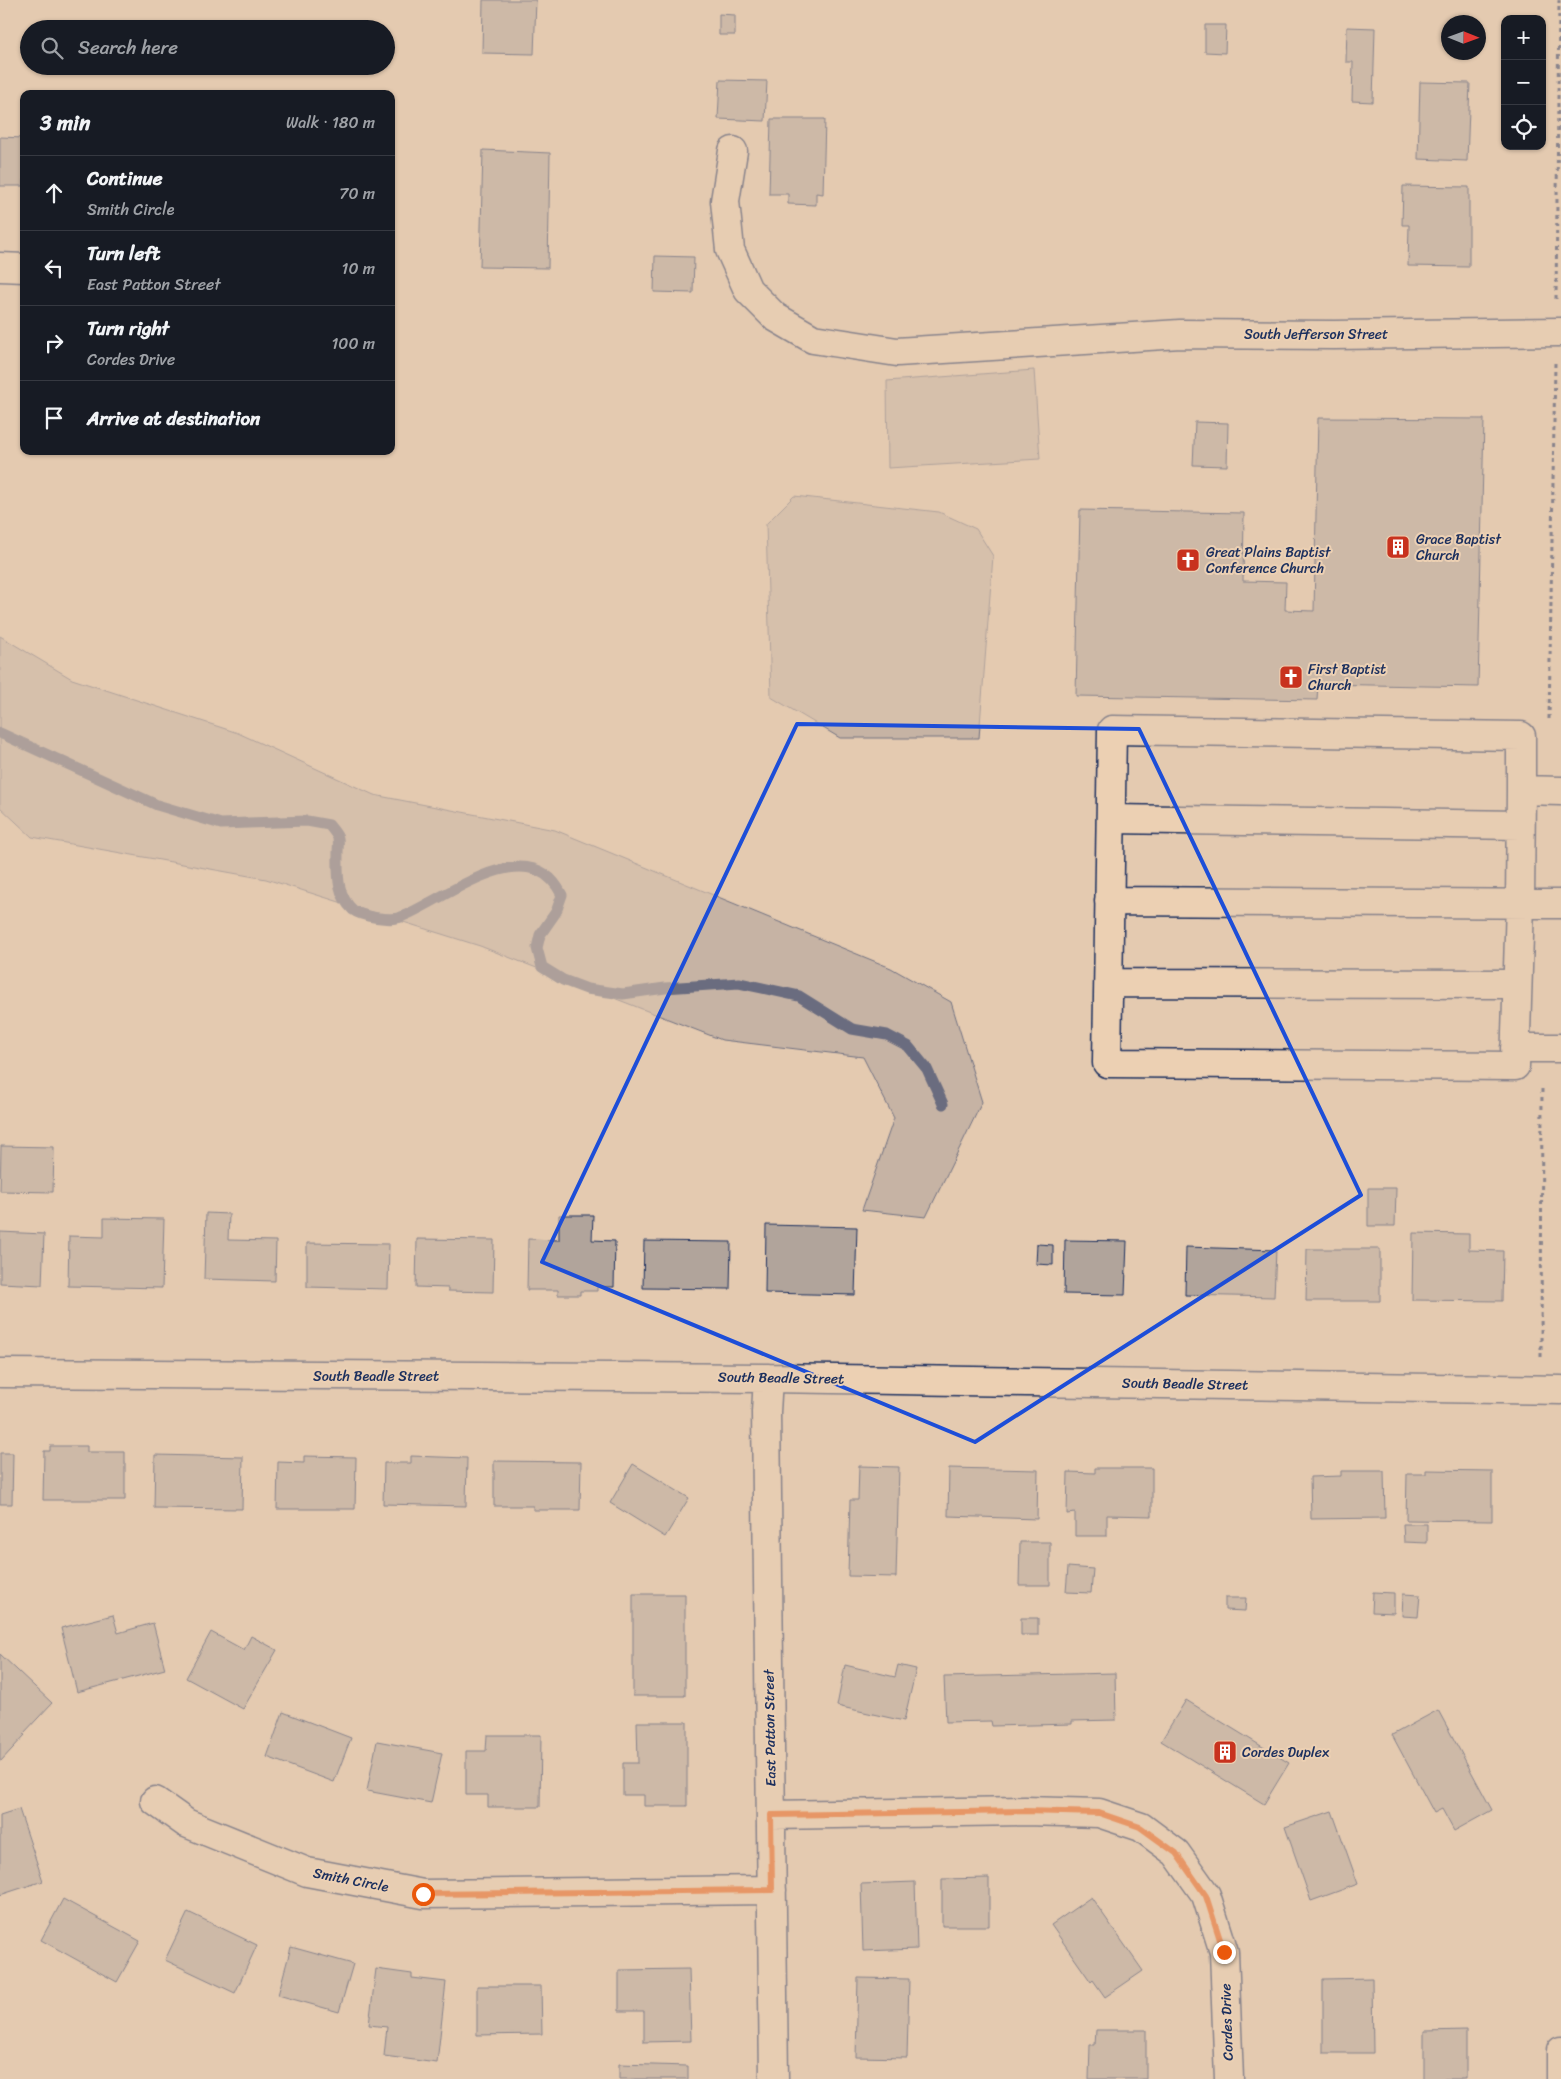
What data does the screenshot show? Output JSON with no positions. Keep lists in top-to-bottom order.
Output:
{
  "streets": {
    "street": [
      "South Jefferson Street",
      "South Beadle Street",
      "East Patton Street",
      "Smith Circle",
      "Cordes Drive"
    ]
  },
  "crossings": [
    ["South Beadle Street", "East Patton Street"],
    ["East Patton Street", "Smith Circle"],
    ["East Patton Street", "Cordes Drive"]
  ],
  "places": {
    "building": ["Grace Baptist Church", "Cordes Duplex"],
    "church": ["Great Plains Baptist Conference Church", "First Baptist Church"]
  },
  "north": "right",
  "page": {
    "map_buttons": ["+", "−"],
    "search": "Search here",
    "heading": ["3 min", "Walk · 180 m"],
    "list": [
      ["Continue", "Smith Circle", "70 m"],
      ["Turn left", "East Patton Street", "10 m"],
      ["Turn right", "Cordes Drive", "100 m"],
      "Arrive at destination"
    ]
  }
}
